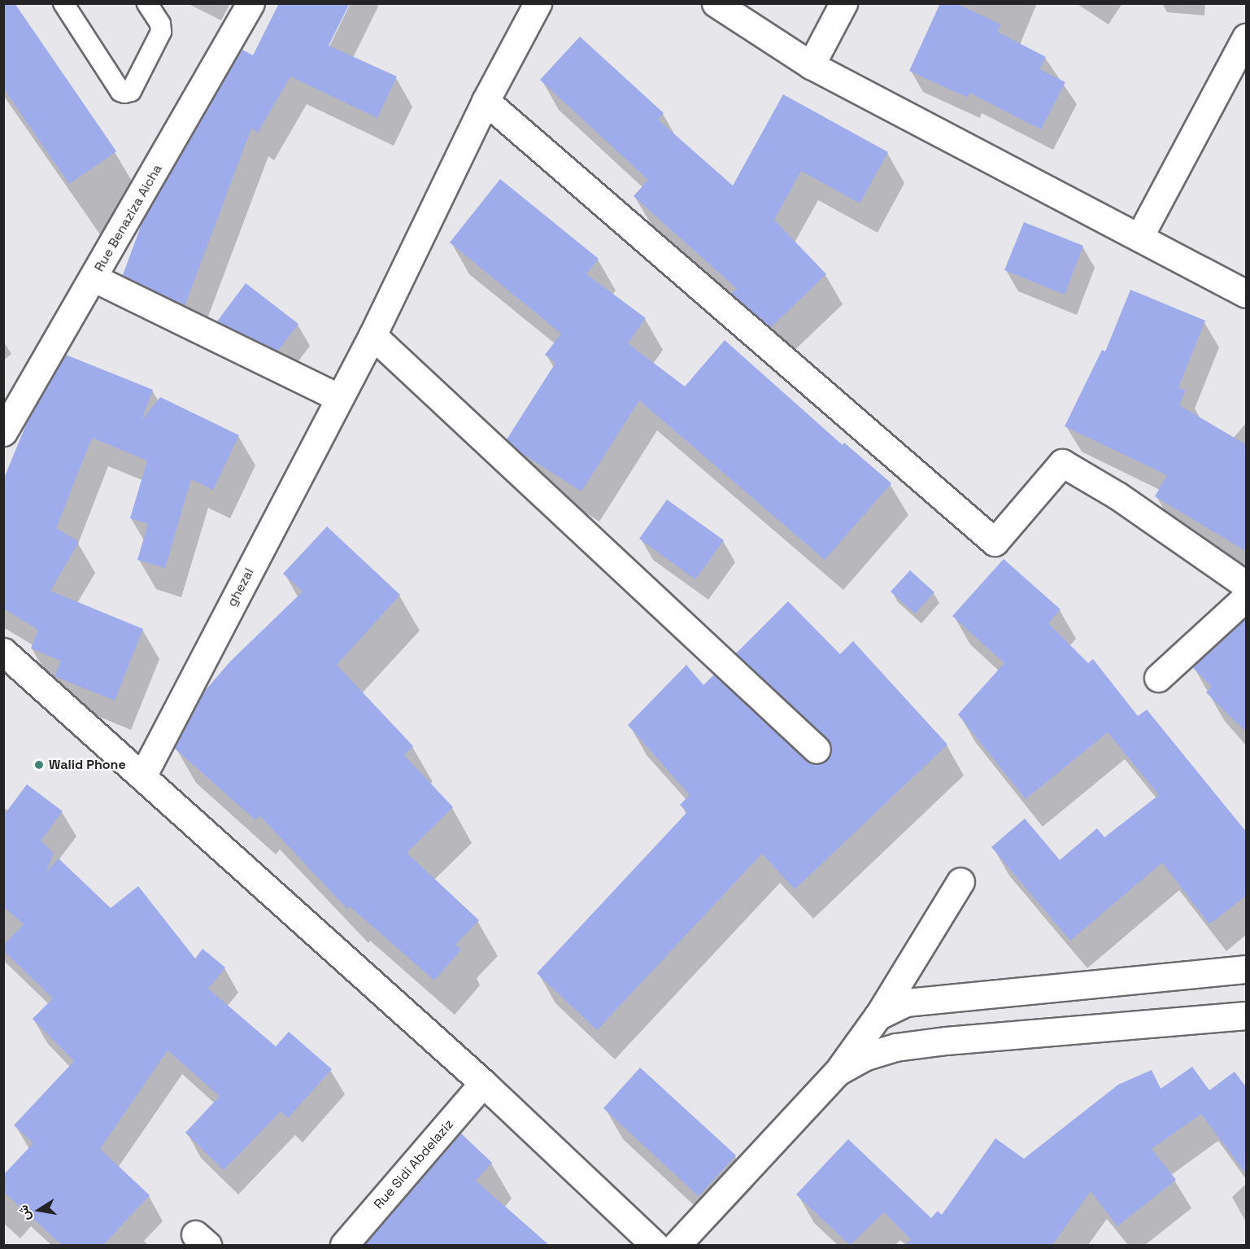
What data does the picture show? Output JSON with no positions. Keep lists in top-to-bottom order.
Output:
{
  "streets": {
    "street": ["Rue Benaziza Aicha", "ghezal", "Rue Sidi Abdelaziz"]
  },
  "places": ["Walid Phone"],
  "north": "left"
}
